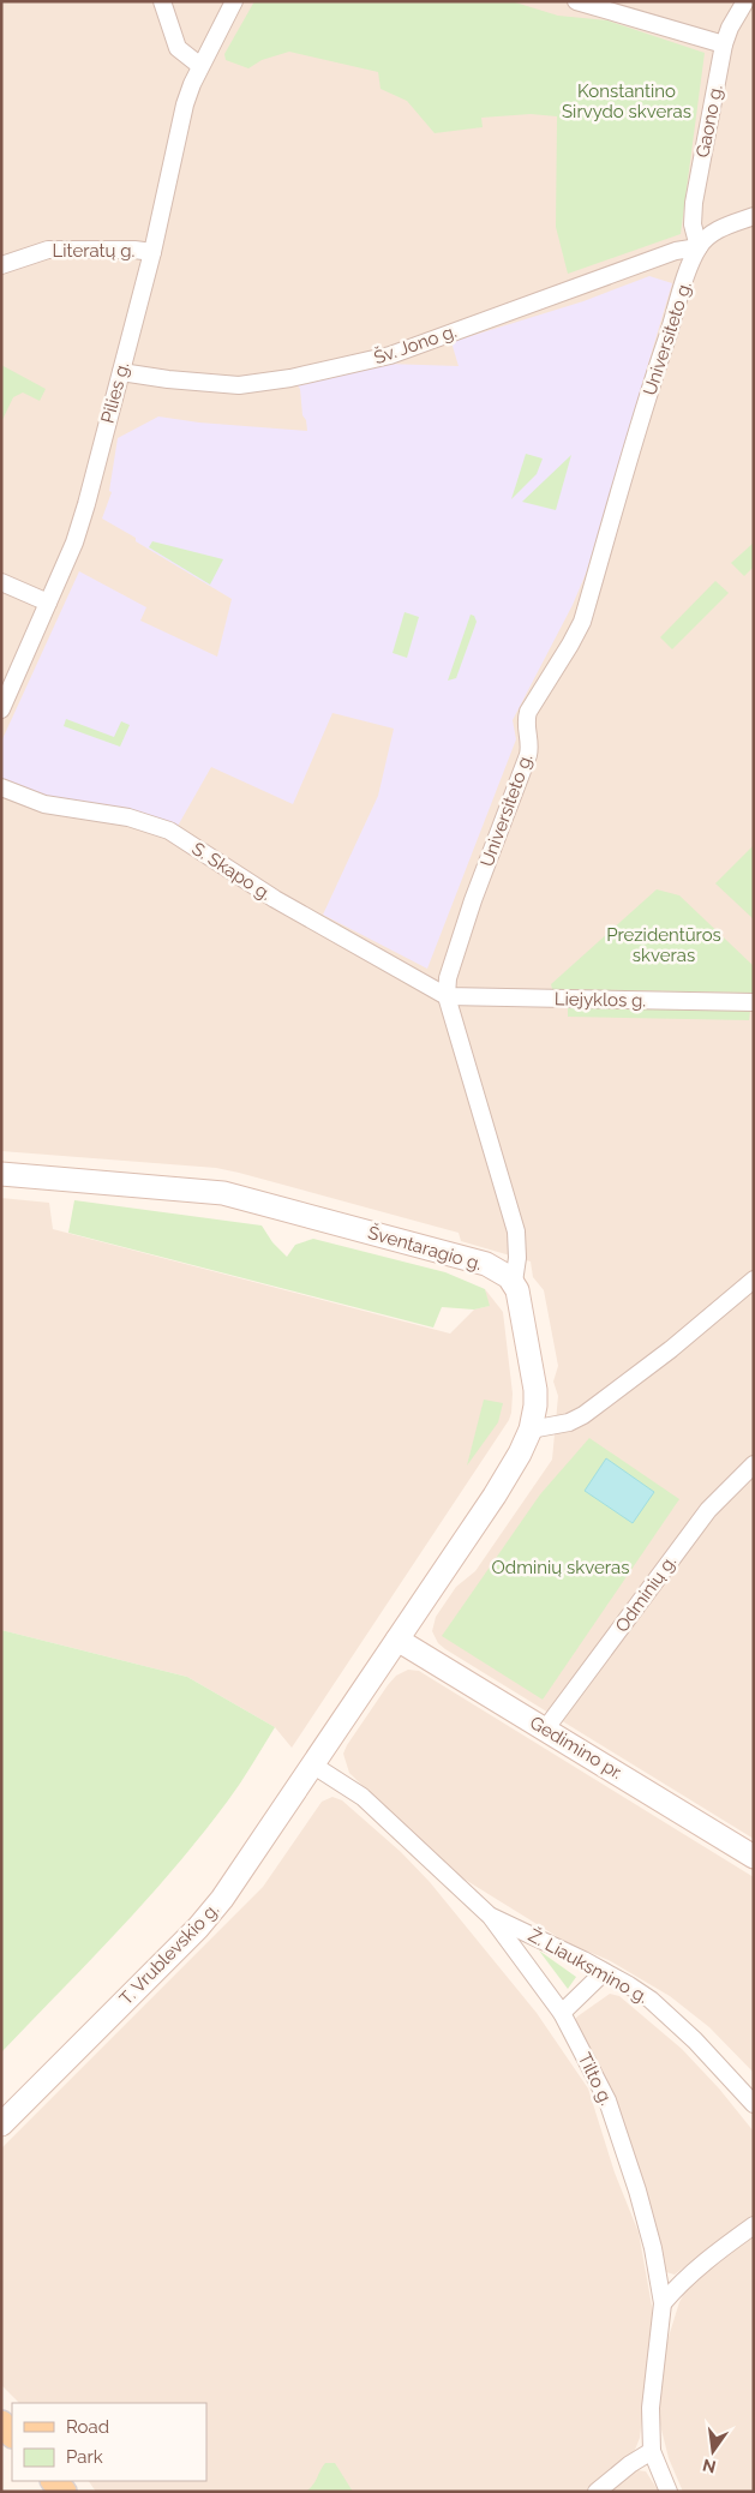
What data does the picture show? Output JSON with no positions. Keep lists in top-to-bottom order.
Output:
{
  "streets": {
    "main road": ["Šventaragio g.", "Gedimino pr.", "T. Vrublevskio g."],
    "street": [
      "Gaono g.",
      "Literatų g.",
      "Universiteto g.",
      "Šv. Jono g.",
      "Pilies g.",
      "S. Skapo g.",
      "Liejyklos g.",
      "Odminių g.",
      "Ž. Liauksmino g.",
      "Tilto g."
    ]
  },
  "crossings": [
    ["Gaono g.", "Universiteto g."],
    ["Gaono g.", "Šv. Jono g."],
    ["Literatų g.", "Pilies g."],
    ["Universiteto g.", "Šv. Jono g."],
    ["Universiteto g.", "S. Skapo g."],
    ["Universiteto g.", "Liejyklos g."],
    ["Universiteto g.", "Šventaragio g."],
    ["Šv. Jono g.", "Pilies g."],
    ["S. Skapo g.", "Liejyklos g."],
    ["Odminių g.", "Gedimino pr."],
    ["T. Vrublevskio g.", "Tilto g."],
    ["Ž. Liauksmino g.", "Tilto g."]
  ],
  "parks": ["Konstantino Sirvydo skveras", "Prezidentūros skveras", "Odminių skveras"],
  "legend": ["Road", "Park"],
  "north": "bottom"
}
